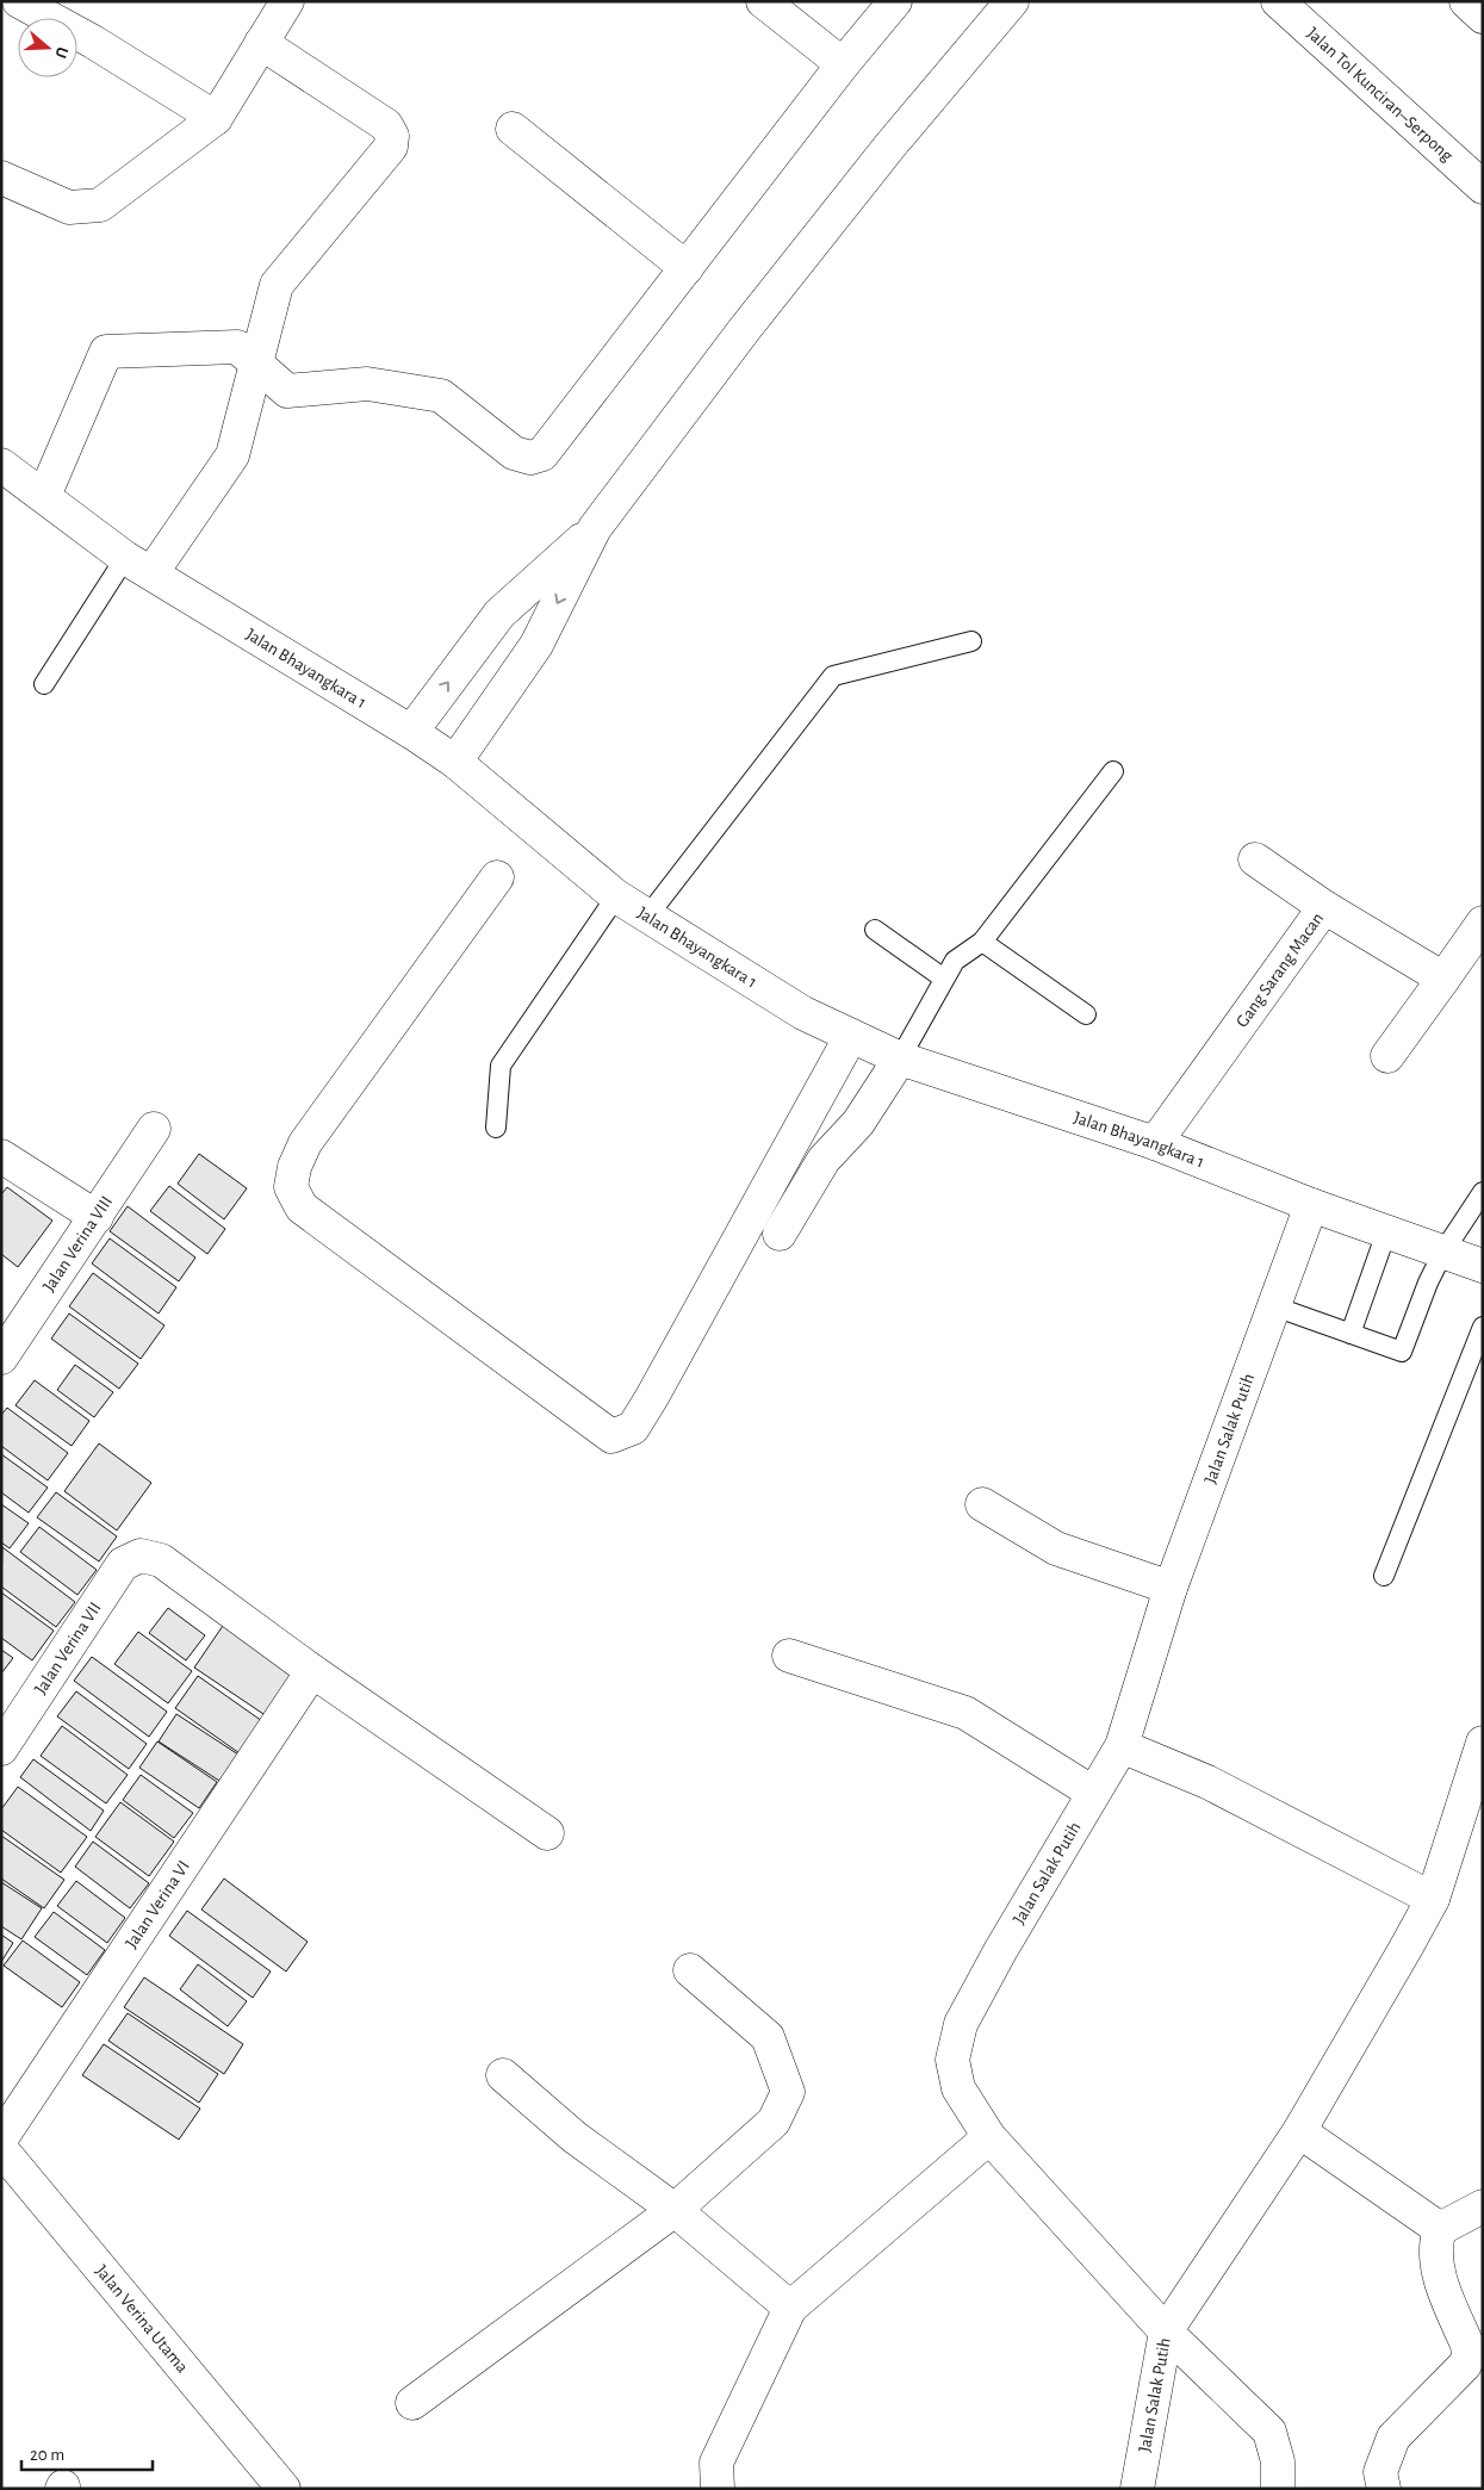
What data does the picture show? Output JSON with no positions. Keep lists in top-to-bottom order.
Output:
{
  "streets": {
    "main road": [
      "Jalan Tol Kunciran–Serpong",
      "Jalan Bhayangkara 1",
      "Gang Sarang Macan",
      "Jalan Verina VIII",
      "Jalan Salak Putih",
      "Jalan Verina VII",
      "Jalan Verina VI",
      "Jalan Verina Utama"
    ]
  },
  "crossings": [
    ["Jalan Bhayangkara 1", "Gang Sarang Macan"],
    ["Jalan Bhayangkara 1", "Jalan Salak Putih"],
    ["Jalan Verina VII", "Jalan Verina VI"]
  ],
  "scale_bar": "20 m",
  "north": "right"
}
